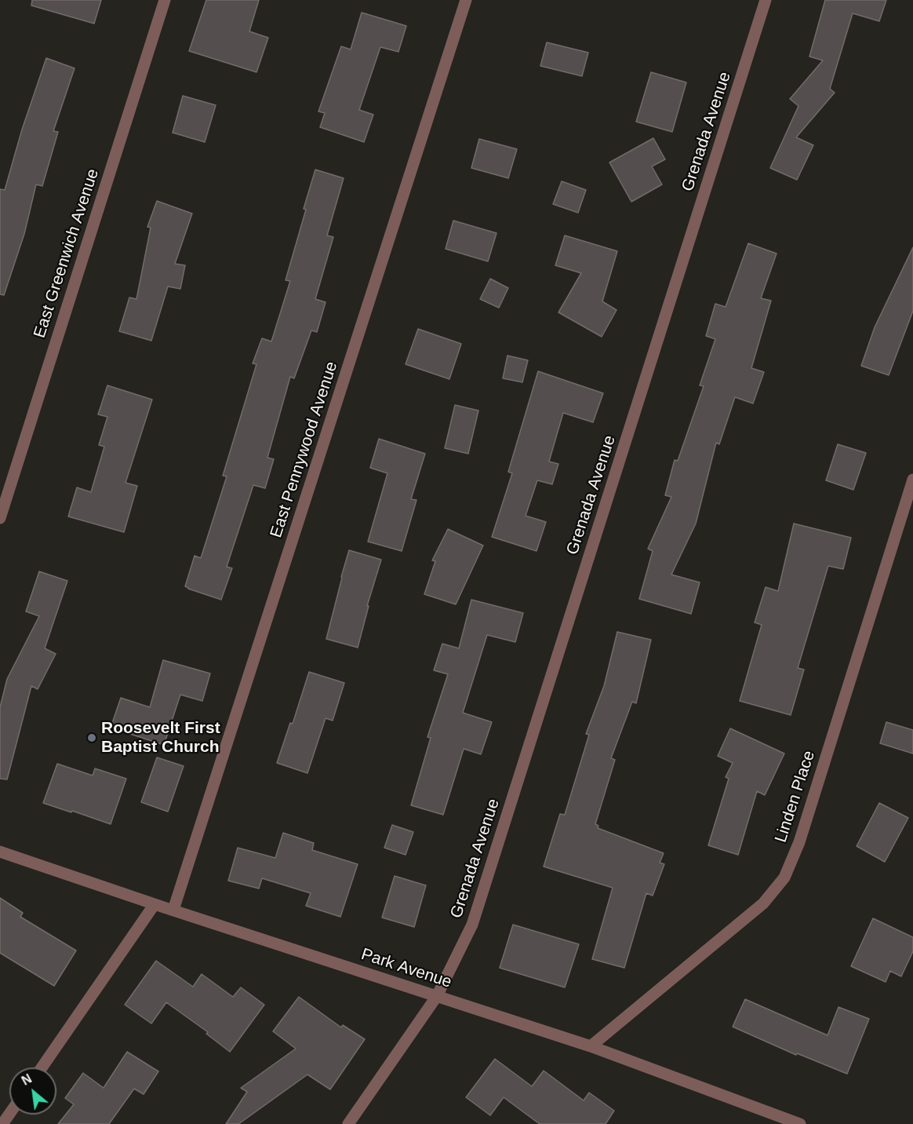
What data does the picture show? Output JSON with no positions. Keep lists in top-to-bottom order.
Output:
{
  "streets": {
    "street": [
      "Grenada Avenue",
      "East Greenwich Avenue",
      "East Pennywood Avenue",
      "Linden Place",
      "Park Avenue"
    ]
  },
  "crossings": [
    ["Grenada Avenue", "Park Avenue"],
    ["East Pennywood Avenue", "Park Avenue"],
    ["Linden Place", "Park Avenue"]
  ],
  "places": ["Roosevelt First Baptist Church"],
  "north": "top left"
}
